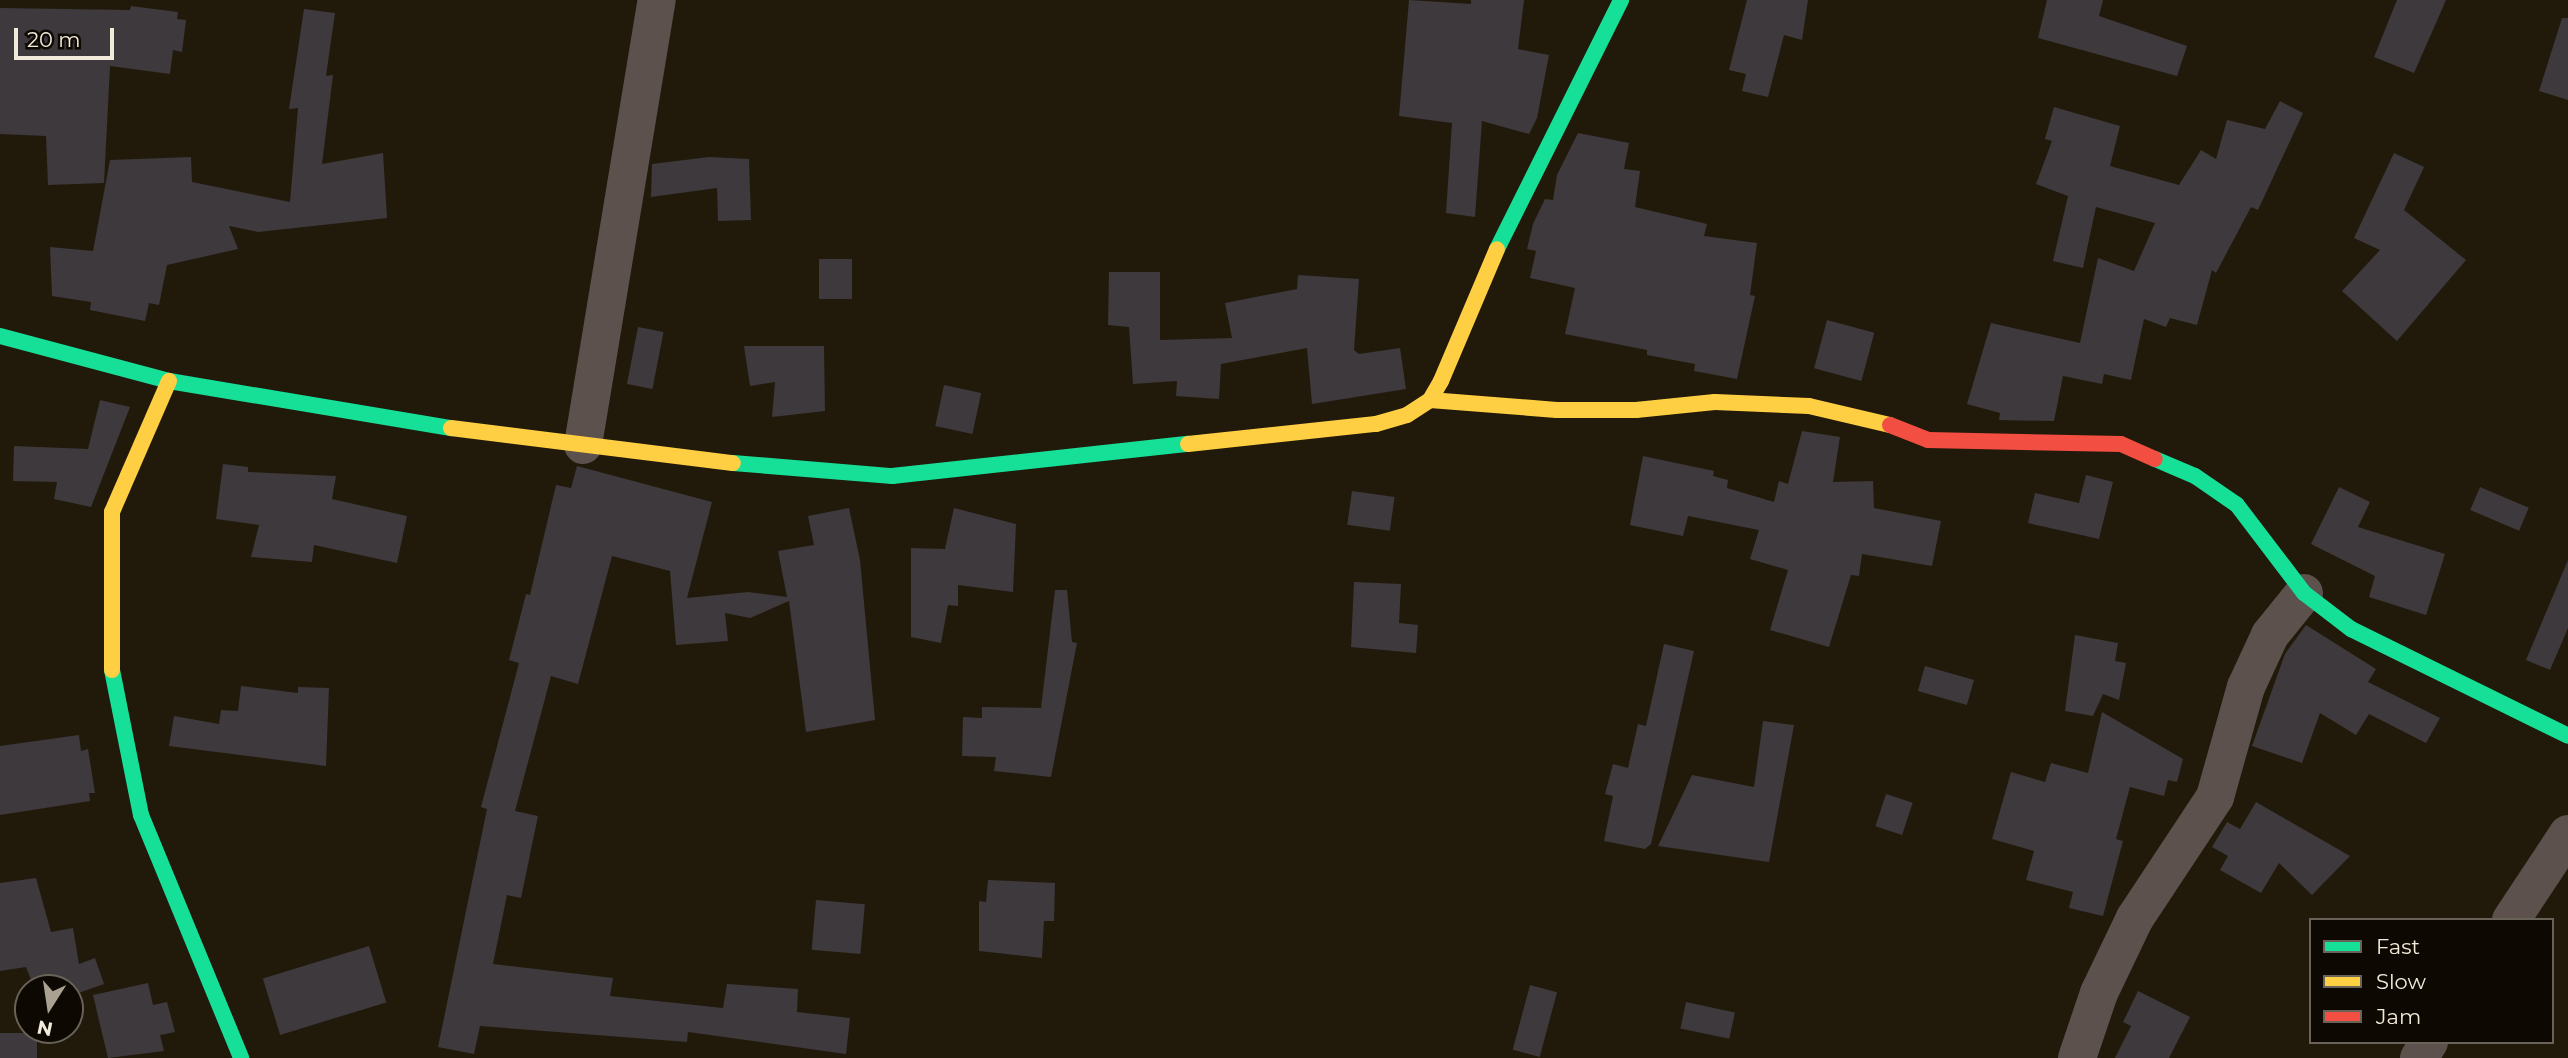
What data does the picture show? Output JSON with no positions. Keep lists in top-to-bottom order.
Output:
{
  "legend": ["Fast", "Slow", "Jam"],
  "scale_bar": "20 m",
  "north": "bottom"
}
